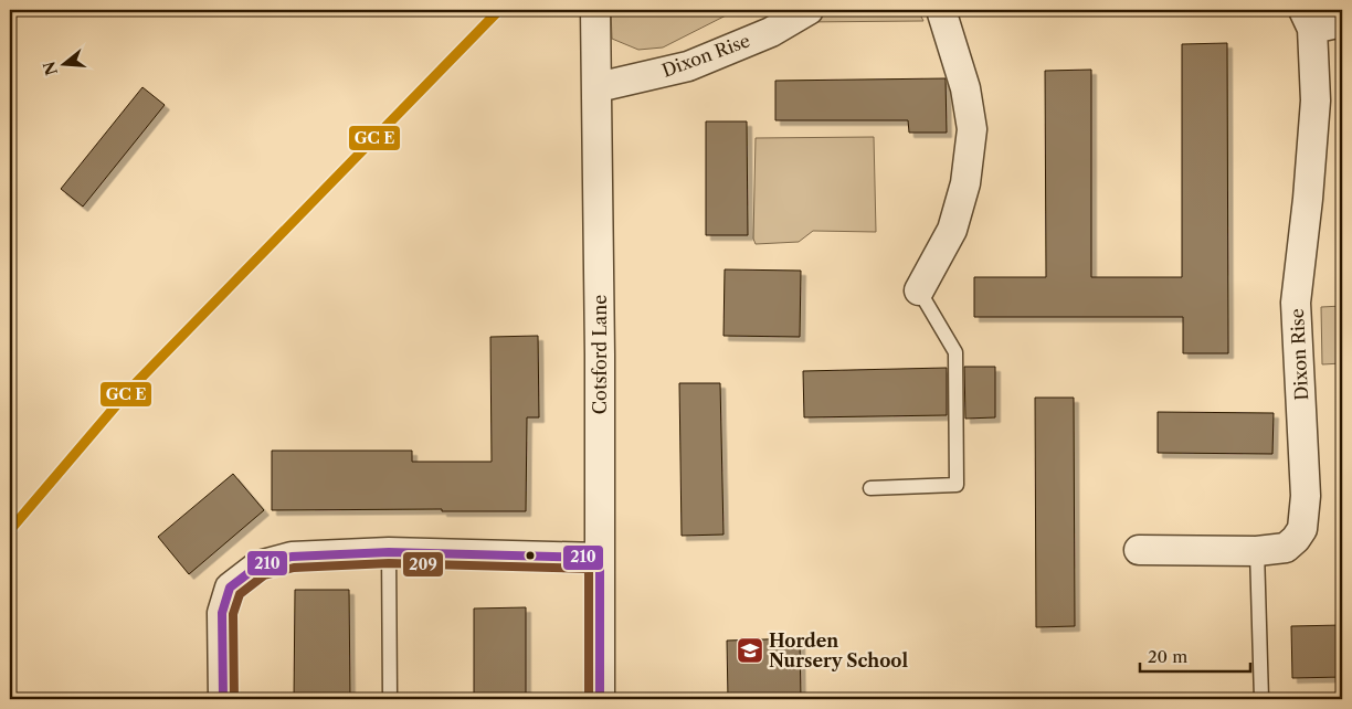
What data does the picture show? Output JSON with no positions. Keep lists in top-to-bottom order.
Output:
{
  "streets": {
    "street": ["Dixon Rise", "Cotsford Lane"]
  },
  "crossings": [
    ["Dixon Rise", "Cotsford Lane"]
  ],
  "places": {
    "school or university": ["Horden Nursery School"]
  },
  "lines": ["transit line 210", "transit line 209"],
  "scale_bar": "20 m",
  "north": "left"
}
